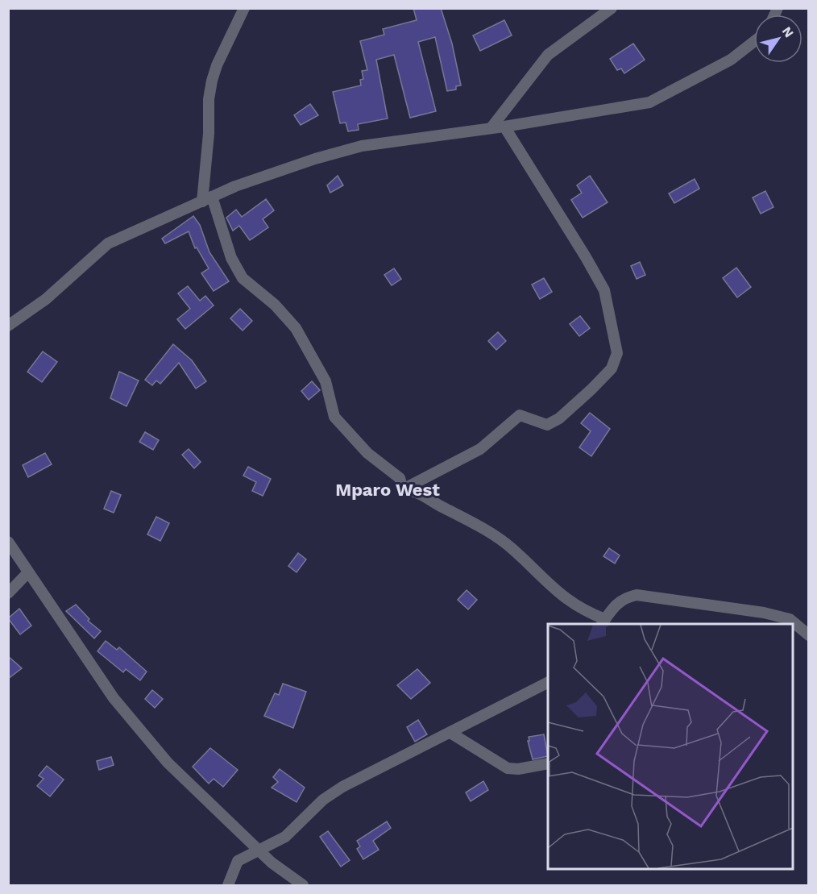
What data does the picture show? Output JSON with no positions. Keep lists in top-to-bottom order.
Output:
{
  "districts": ["Mparo West"],
  "north": "top right"
}
